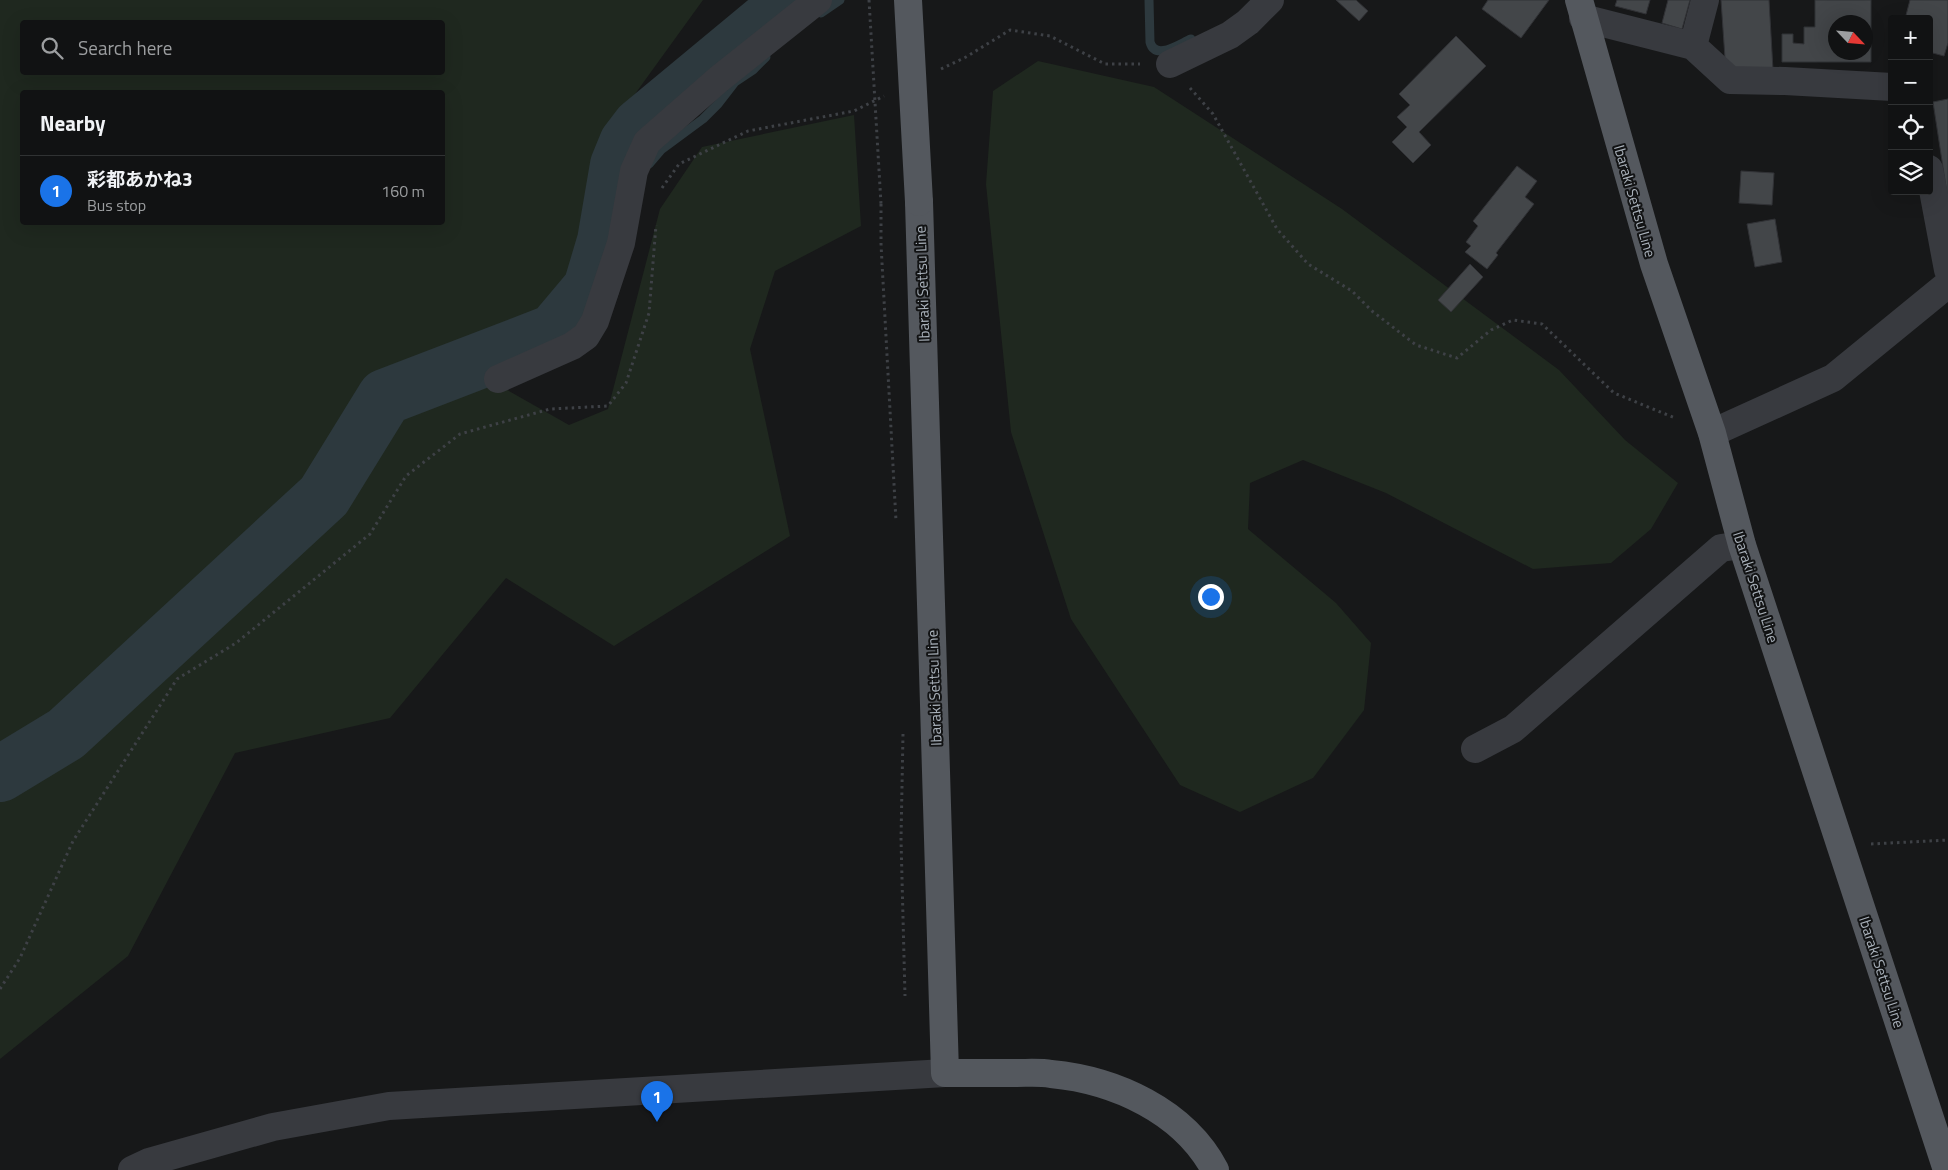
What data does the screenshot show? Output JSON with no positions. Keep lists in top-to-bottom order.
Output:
{
  "streets": {
    "main road": ["Ibaraki Settsu Line"]
  },
  "north": "bottom right",
  "page": {
    "map_buttons": ["+", "−"],
    "search": "Search here",
    "heading": "Nearby",
    "list": [
      {
        "mark": "1",
        "name": "彩都あかね3",
        "note": "Bus stop",
        "value": "160 m"
      }
    ],
    "pins": "1"
  }
}
